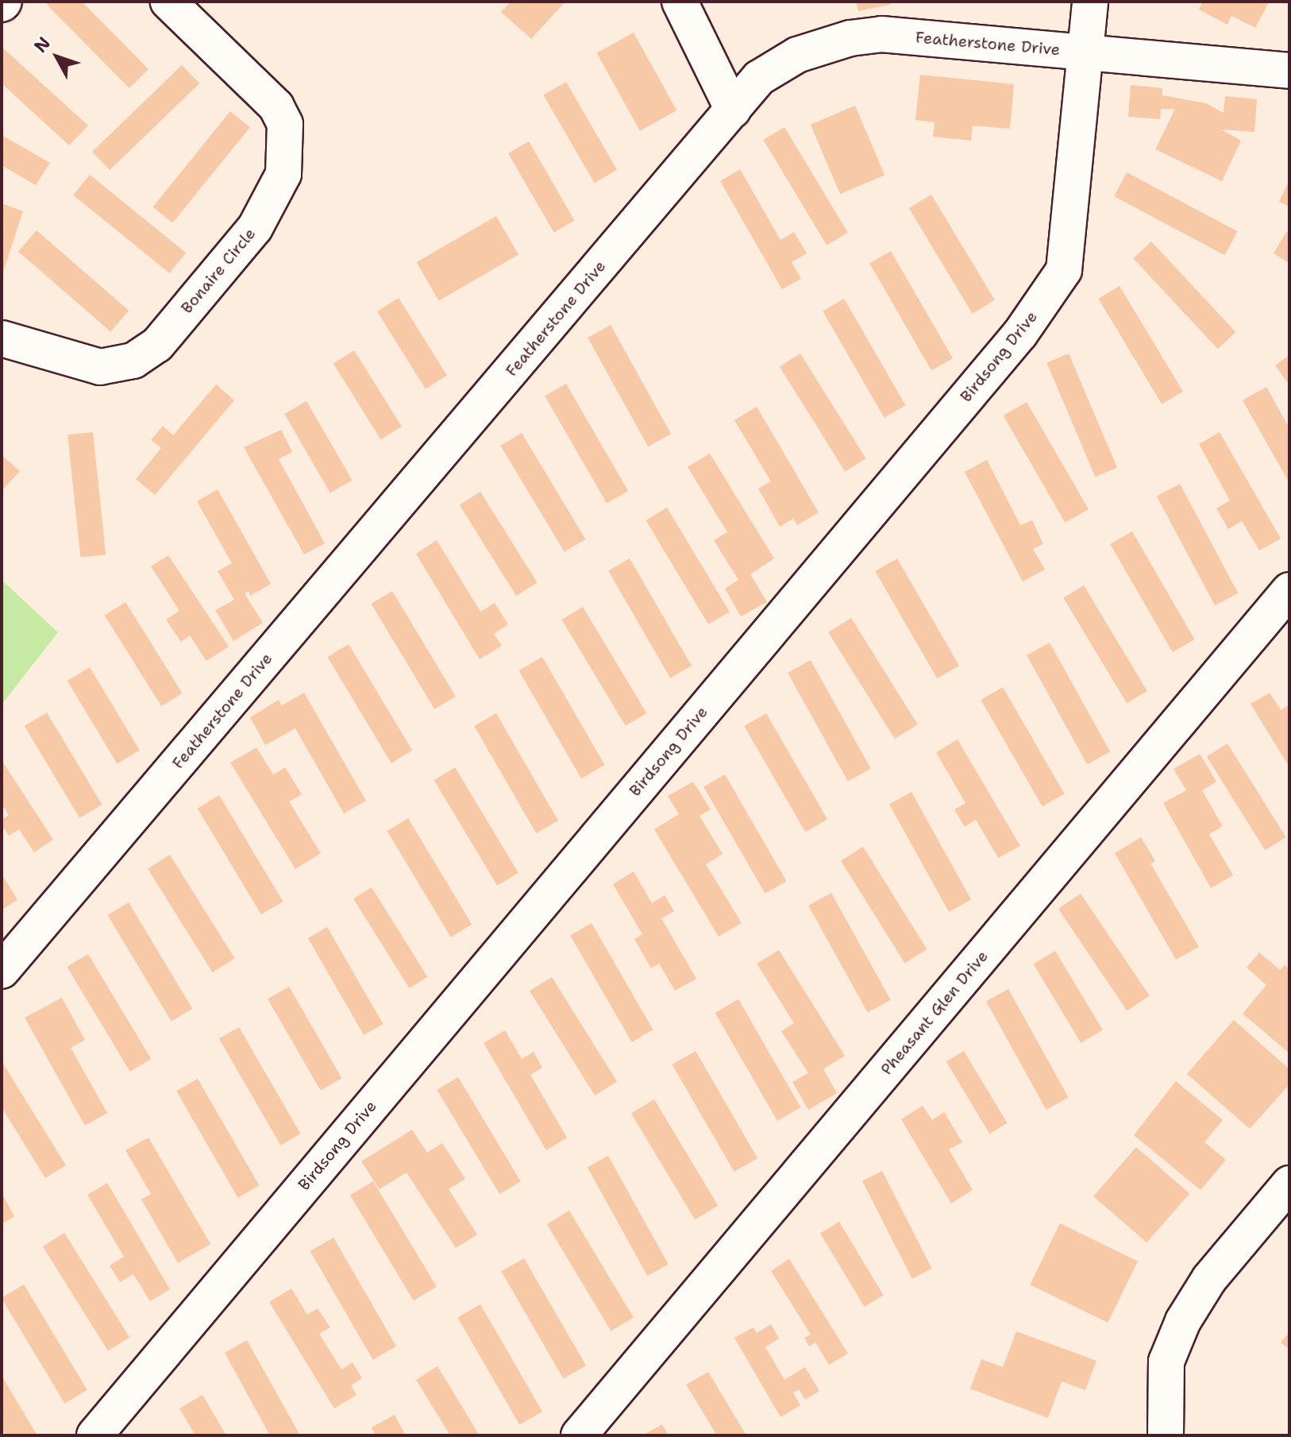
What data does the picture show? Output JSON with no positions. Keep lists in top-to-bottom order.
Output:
{
  "streets": {
    "street": [
      "Featherstone Drive",
      "Bonaire Circle",
      "Birdsong Drive",
      "Pheasant Glen Drive"
    ]
  },
  "crossings": [
    ["Featherstone Drive", "Birdsong Drive"]
  ],
  "north": "top left"
}
